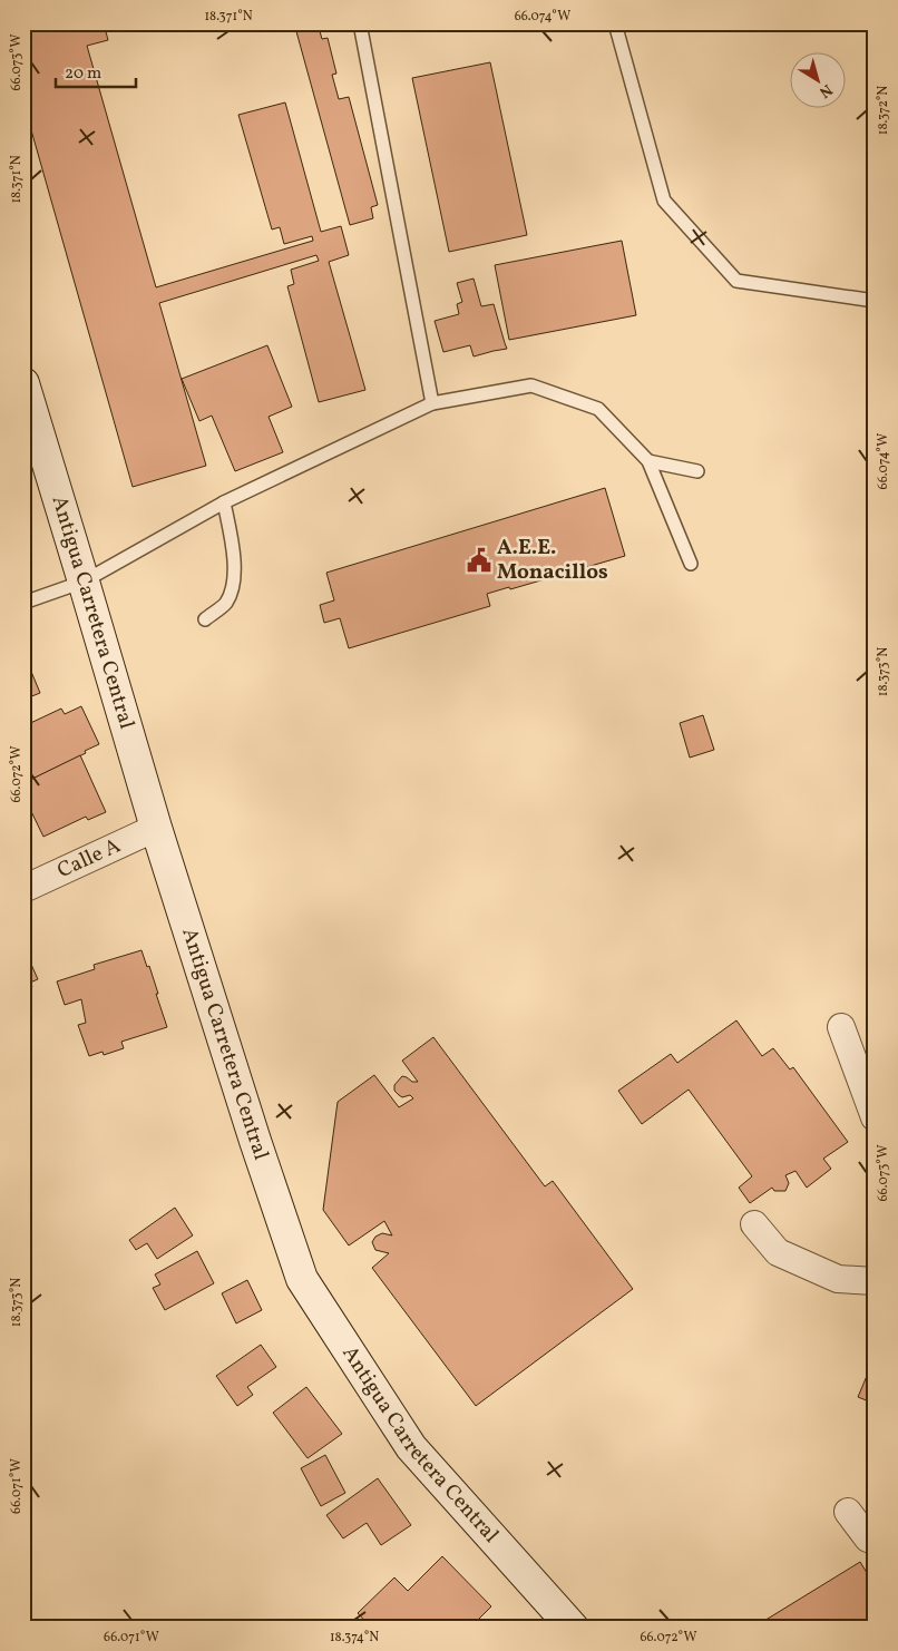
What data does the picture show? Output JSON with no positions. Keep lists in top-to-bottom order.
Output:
{
  "streets": {
    "street": ["Antigua Carretera Central", "Calle A"]
  },
  "crossings": [
    ["Antigua Carretera Central", "Calle A"]
  ],
  "places": {
    "public building": ["A.E.E. Monacillos"]
  },
  "scale_bar": "20 m",
  "north": "bottom right",
  "coordinates": [
    "18.371°N",
    "66.074°W",
    "66.073°W",
    "18.372°N",
    "18.373°N",
    "66.072°W",
    "66.071°W",
    "18.374°N"
  ]
}
